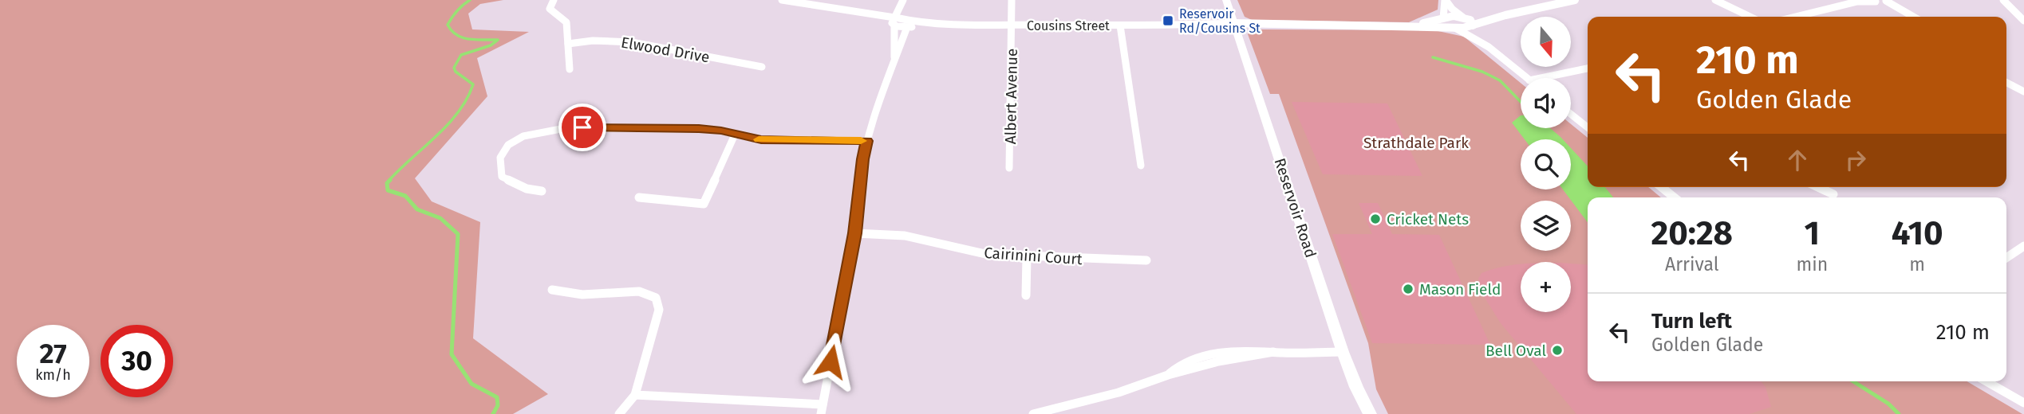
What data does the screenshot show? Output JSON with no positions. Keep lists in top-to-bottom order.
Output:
{
  "streets": {
    "main road": ["Reservoir Road"],
    "street": [
      "Cousins Street",
      "Elwood Drive",
      "Albert Avenue",
      "Cairinini Court"
    ]
  },
  "crossings": [
    ["Cousins Street", "Albert Avenue"],
    ["Cousins Street", "Reservoir Road"]
  ],
  "parks": ["Strathdale Park"],
  "places": {
    "transit": ["Reservoir Rd/Cousins St"],
    "other": ["Cricket Nets", "Mason Field", "Bell Oval"]
  },
  "north": "bottom",
  "page": {
    "map_buttons": "+",
    "turn": ["210 m", "Golden Glade"],
    "eta": [
      "20:28",
      "Arrival",
      "1",
      "min",
      "410",
      "m"
    ],
    "list": [
      {
        "name": "Turn left",
        "note": "Golden Glade",
        "value": "210 m"
      }
    ],
    "speed": "27 km/h",
    "limit": "30"
  }
}
